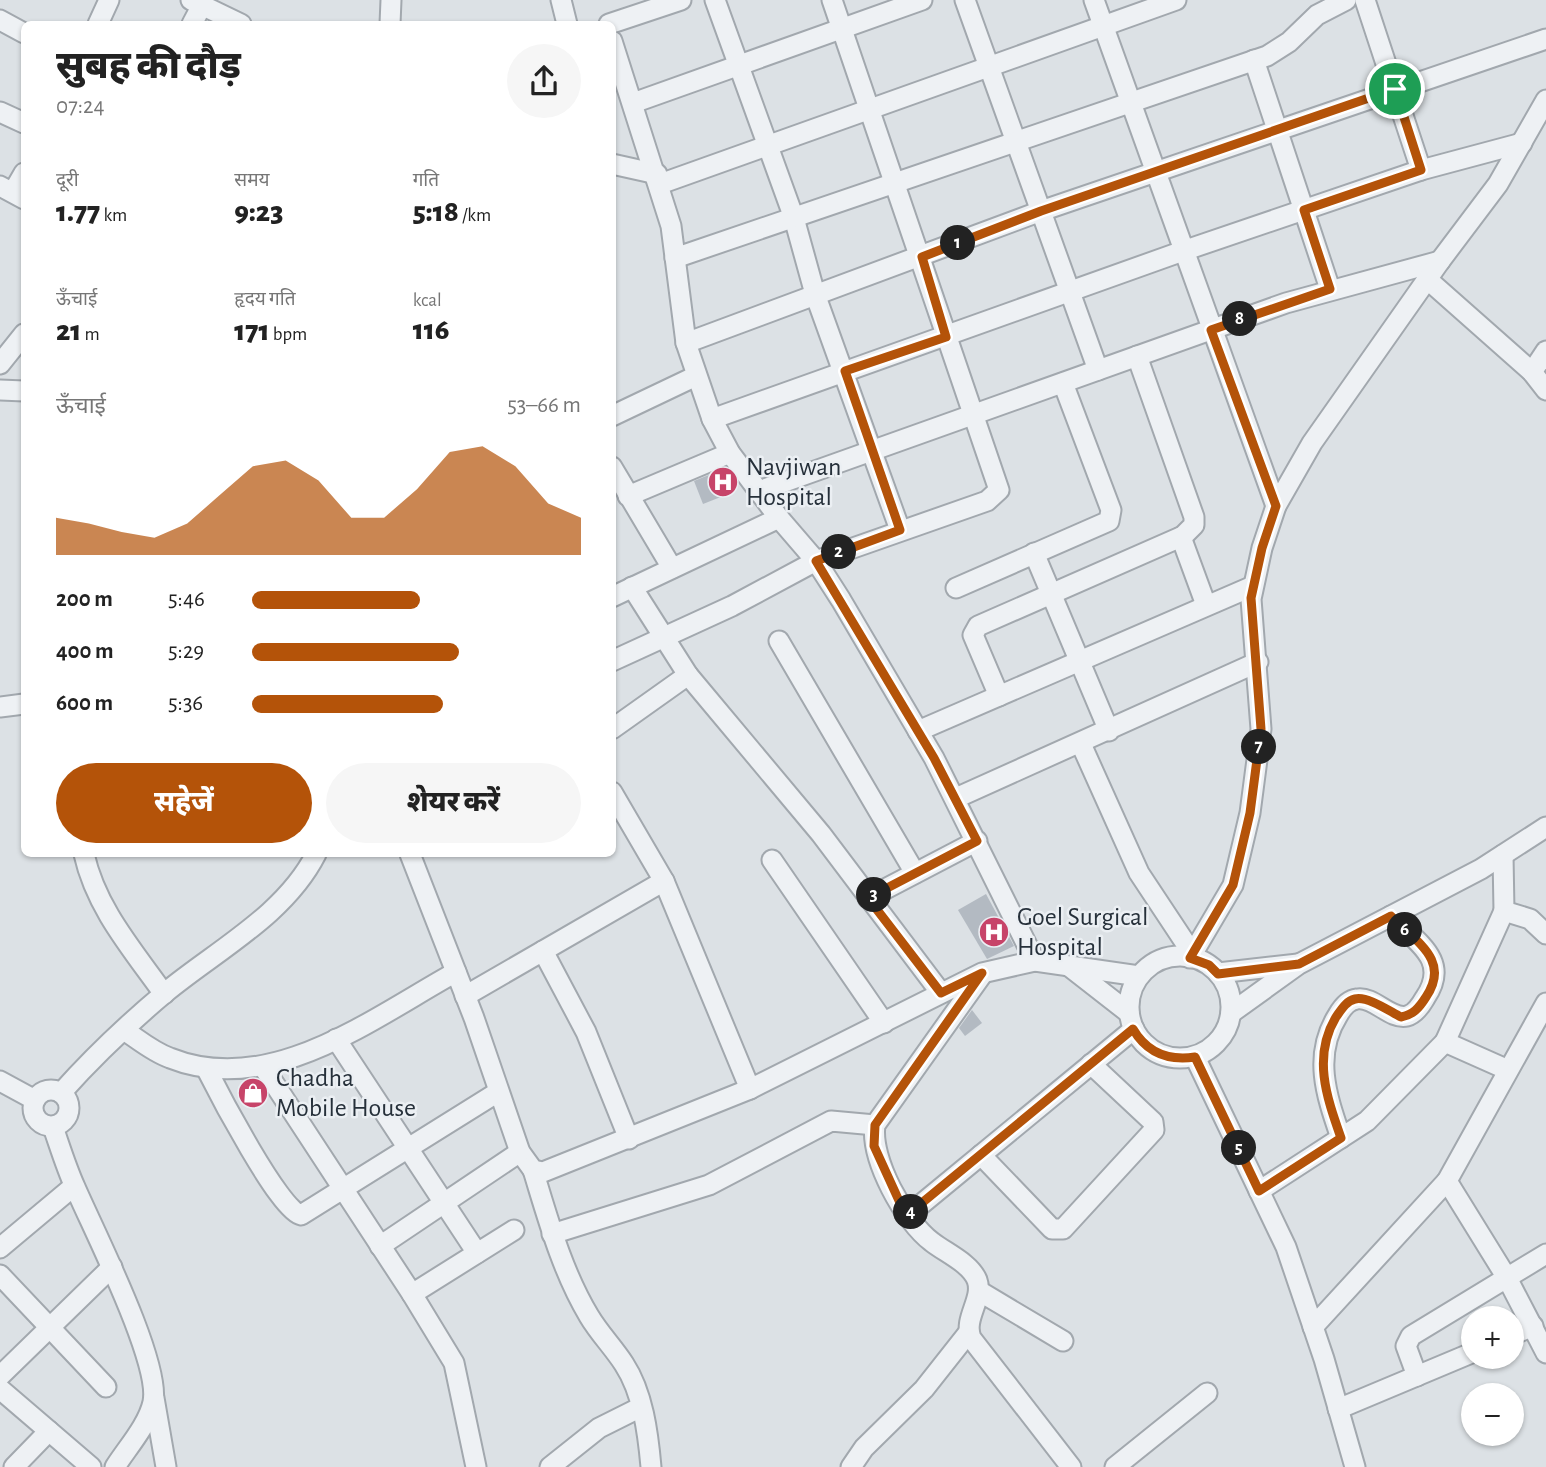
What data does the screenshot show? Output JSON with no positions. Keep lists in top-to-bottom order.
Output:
{
  "places": {
    "hospital": ["Navjiwan Hospital", "Goel Surgical Hospital"],
    "shop": ["Chadha Mobile House"]
  },
  "page": {
    "heading": ["सुबह की दौड़", "07:24"],
    "stats": [
      ["दूरी", "1.77 km"],
      ["समय", "9:23"],
      ["गति", "5:18 /km"],
      ["ऊँचाई", "21 m"],
      ["हृदय गति", "171 bpm"],
      ["kcal", "116"]
    ],
    "pins": [
      "1",
      "8",
      "2",
      "7",
      "3",
      "6",
      "5",
      "4"
    ],
    "chart": ["ऊँचाई", "53–66 m"],
    "list": [
      {
        "name": "200 m",
        "note": "5:46"
      },
      {
        "name": "400 m",
        "note": "5:29"
      },
      {
        "name": "600 m",
        "note": "5:36"
      }
    ],
    "buttons": ["सहेजें", "शेयर करें"],
    "map_buttons": ["+", "−"]
  }
}
